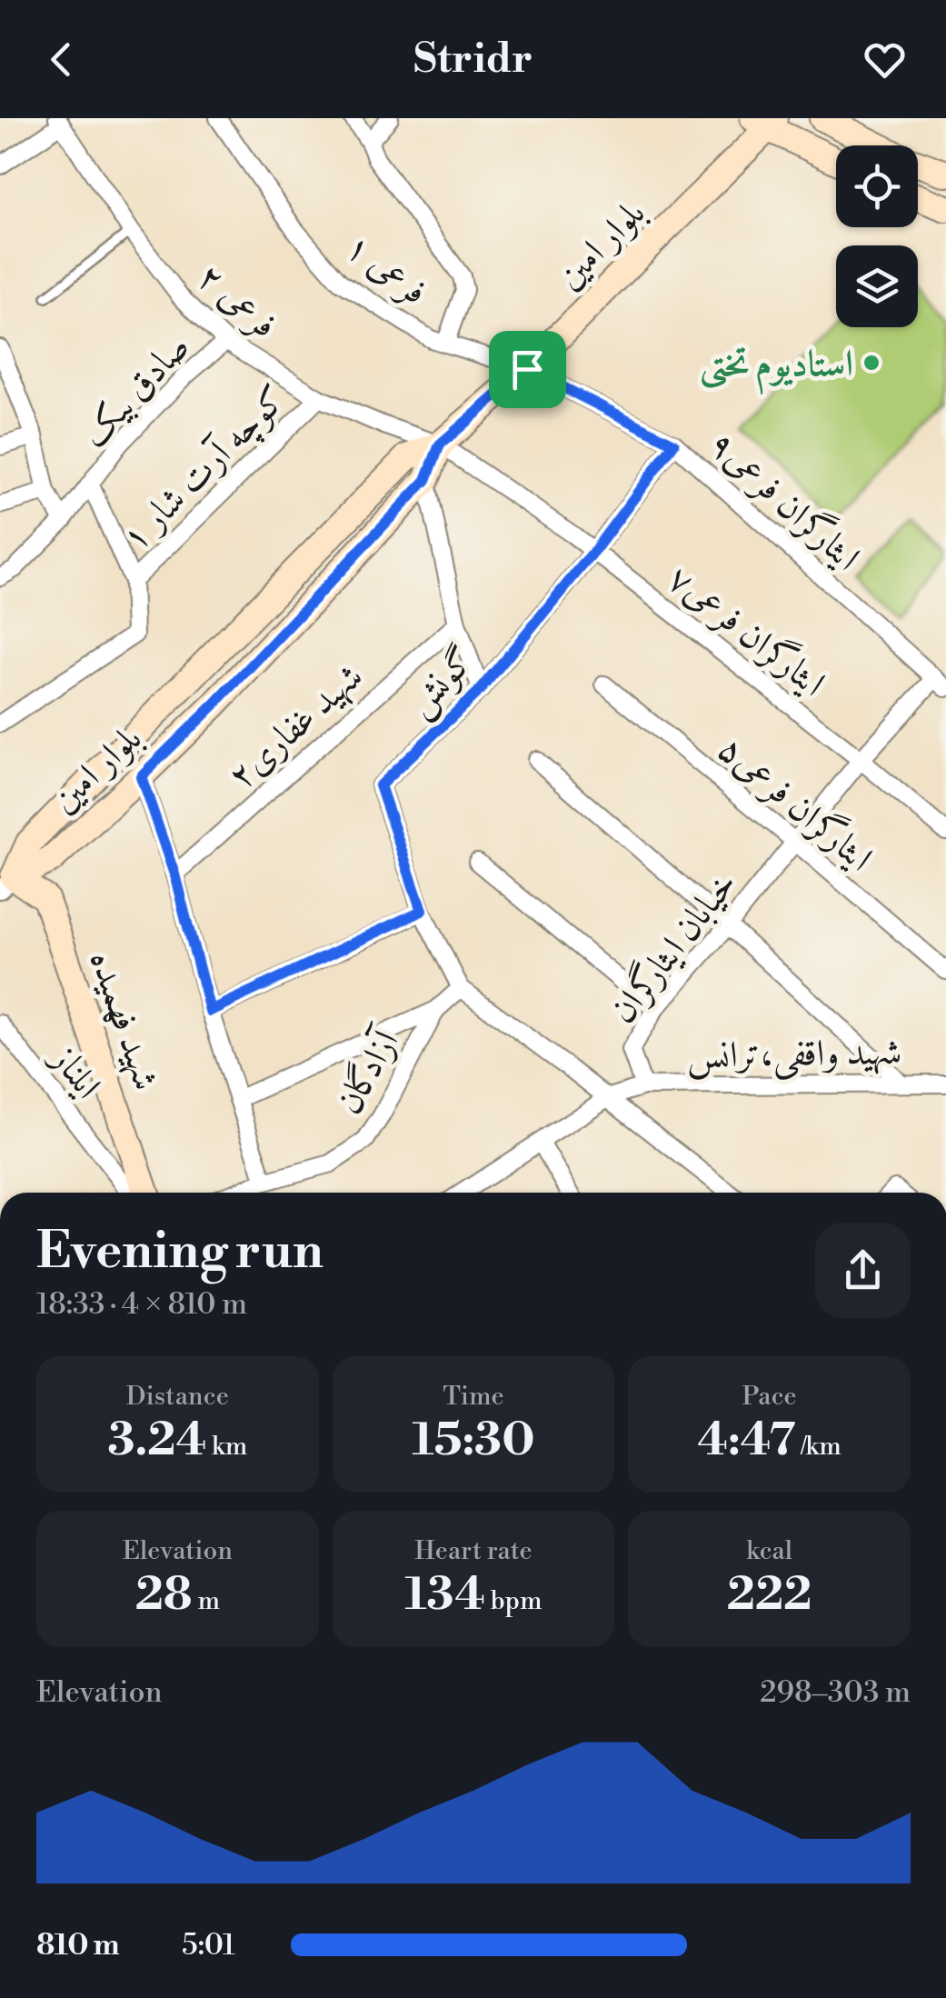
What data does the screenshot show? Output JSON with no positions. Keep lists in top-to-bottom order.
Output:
{
  "streets": {
    "main road": ["بلوار امین", "شهید فهمیده"],
    "street": [
      "فرعی ۱",
      "فرعی ۲",
      "صادق بیک",
      "کوچه آرت شار ۱",
      "ایثارگران فرعی۹",
      "ایثارگران فرعی۷",
      "گونش",
      "شهید غفاری۲",
      "ایثارگران فرعی۵",
      "خیابان ایثارگران",
      "شهید واقفی،ترانس",
      "ایلناز",
      "آزادگان"
    ]
  },
  "crossings": [
    ["بلوار امین", "فرعی ۱"],
    ["بلوار امین", "فرعی ۲"],
    ["بلوار امین", "ایثارگران فرعی۹"],
    ["بلوار امین", "ایثارگران فرعی۷"],
    ["بلوار امین", "شهید فهمیده"],
    ["فرعی ۱", "ایثارگران فرعی۹"],
    ["فرعی ۲", "صادق بیک"],
    ["فرعی ۲", "کوچه آرت شار ۱"],
    ["فرعی ۲", "ایثارگران فرعی۷"],
    ["صادق بیک", "کوچه آرت شار ۱"],
    ["ایثارگران فرعی۹", "گونش"],
    ["ایثارگران فرعی۹", "خیابان ایثارگران"],
    ["ایثارگران فرعی۷", "گونش"],
    ["ایثارگران فرعی۷", "خیابان ایثارگران"],
    ["گونش", "آزادگان"],
    ["ایثارگران فرعی۵", "خیابان ایثارگران"],
    ["خیابان ایثارگران", "شهید واقفی،ترانس"]
  ],
  "places": ["استادیوم تختی"],
  "page": {
    "header": "Stridr",
    "heading": ["Evening run", "18:33 · 4 × 810 m"],
    "stats": [
      ["Distance", "3.24 km"],
      ["Time", "15:30"],
      ["Pace", "4:47 /km"],
      ["Elevation", "28 m"],
      ["Heart rate", "134 bpm"],
      ["kcal", "222"]
    ],
    "chart": ["Elevation", "298–303 m"],
    "list": [
      {
        "name": "810 m",
        "note": "5:01"
      }
    ]
  }
}
